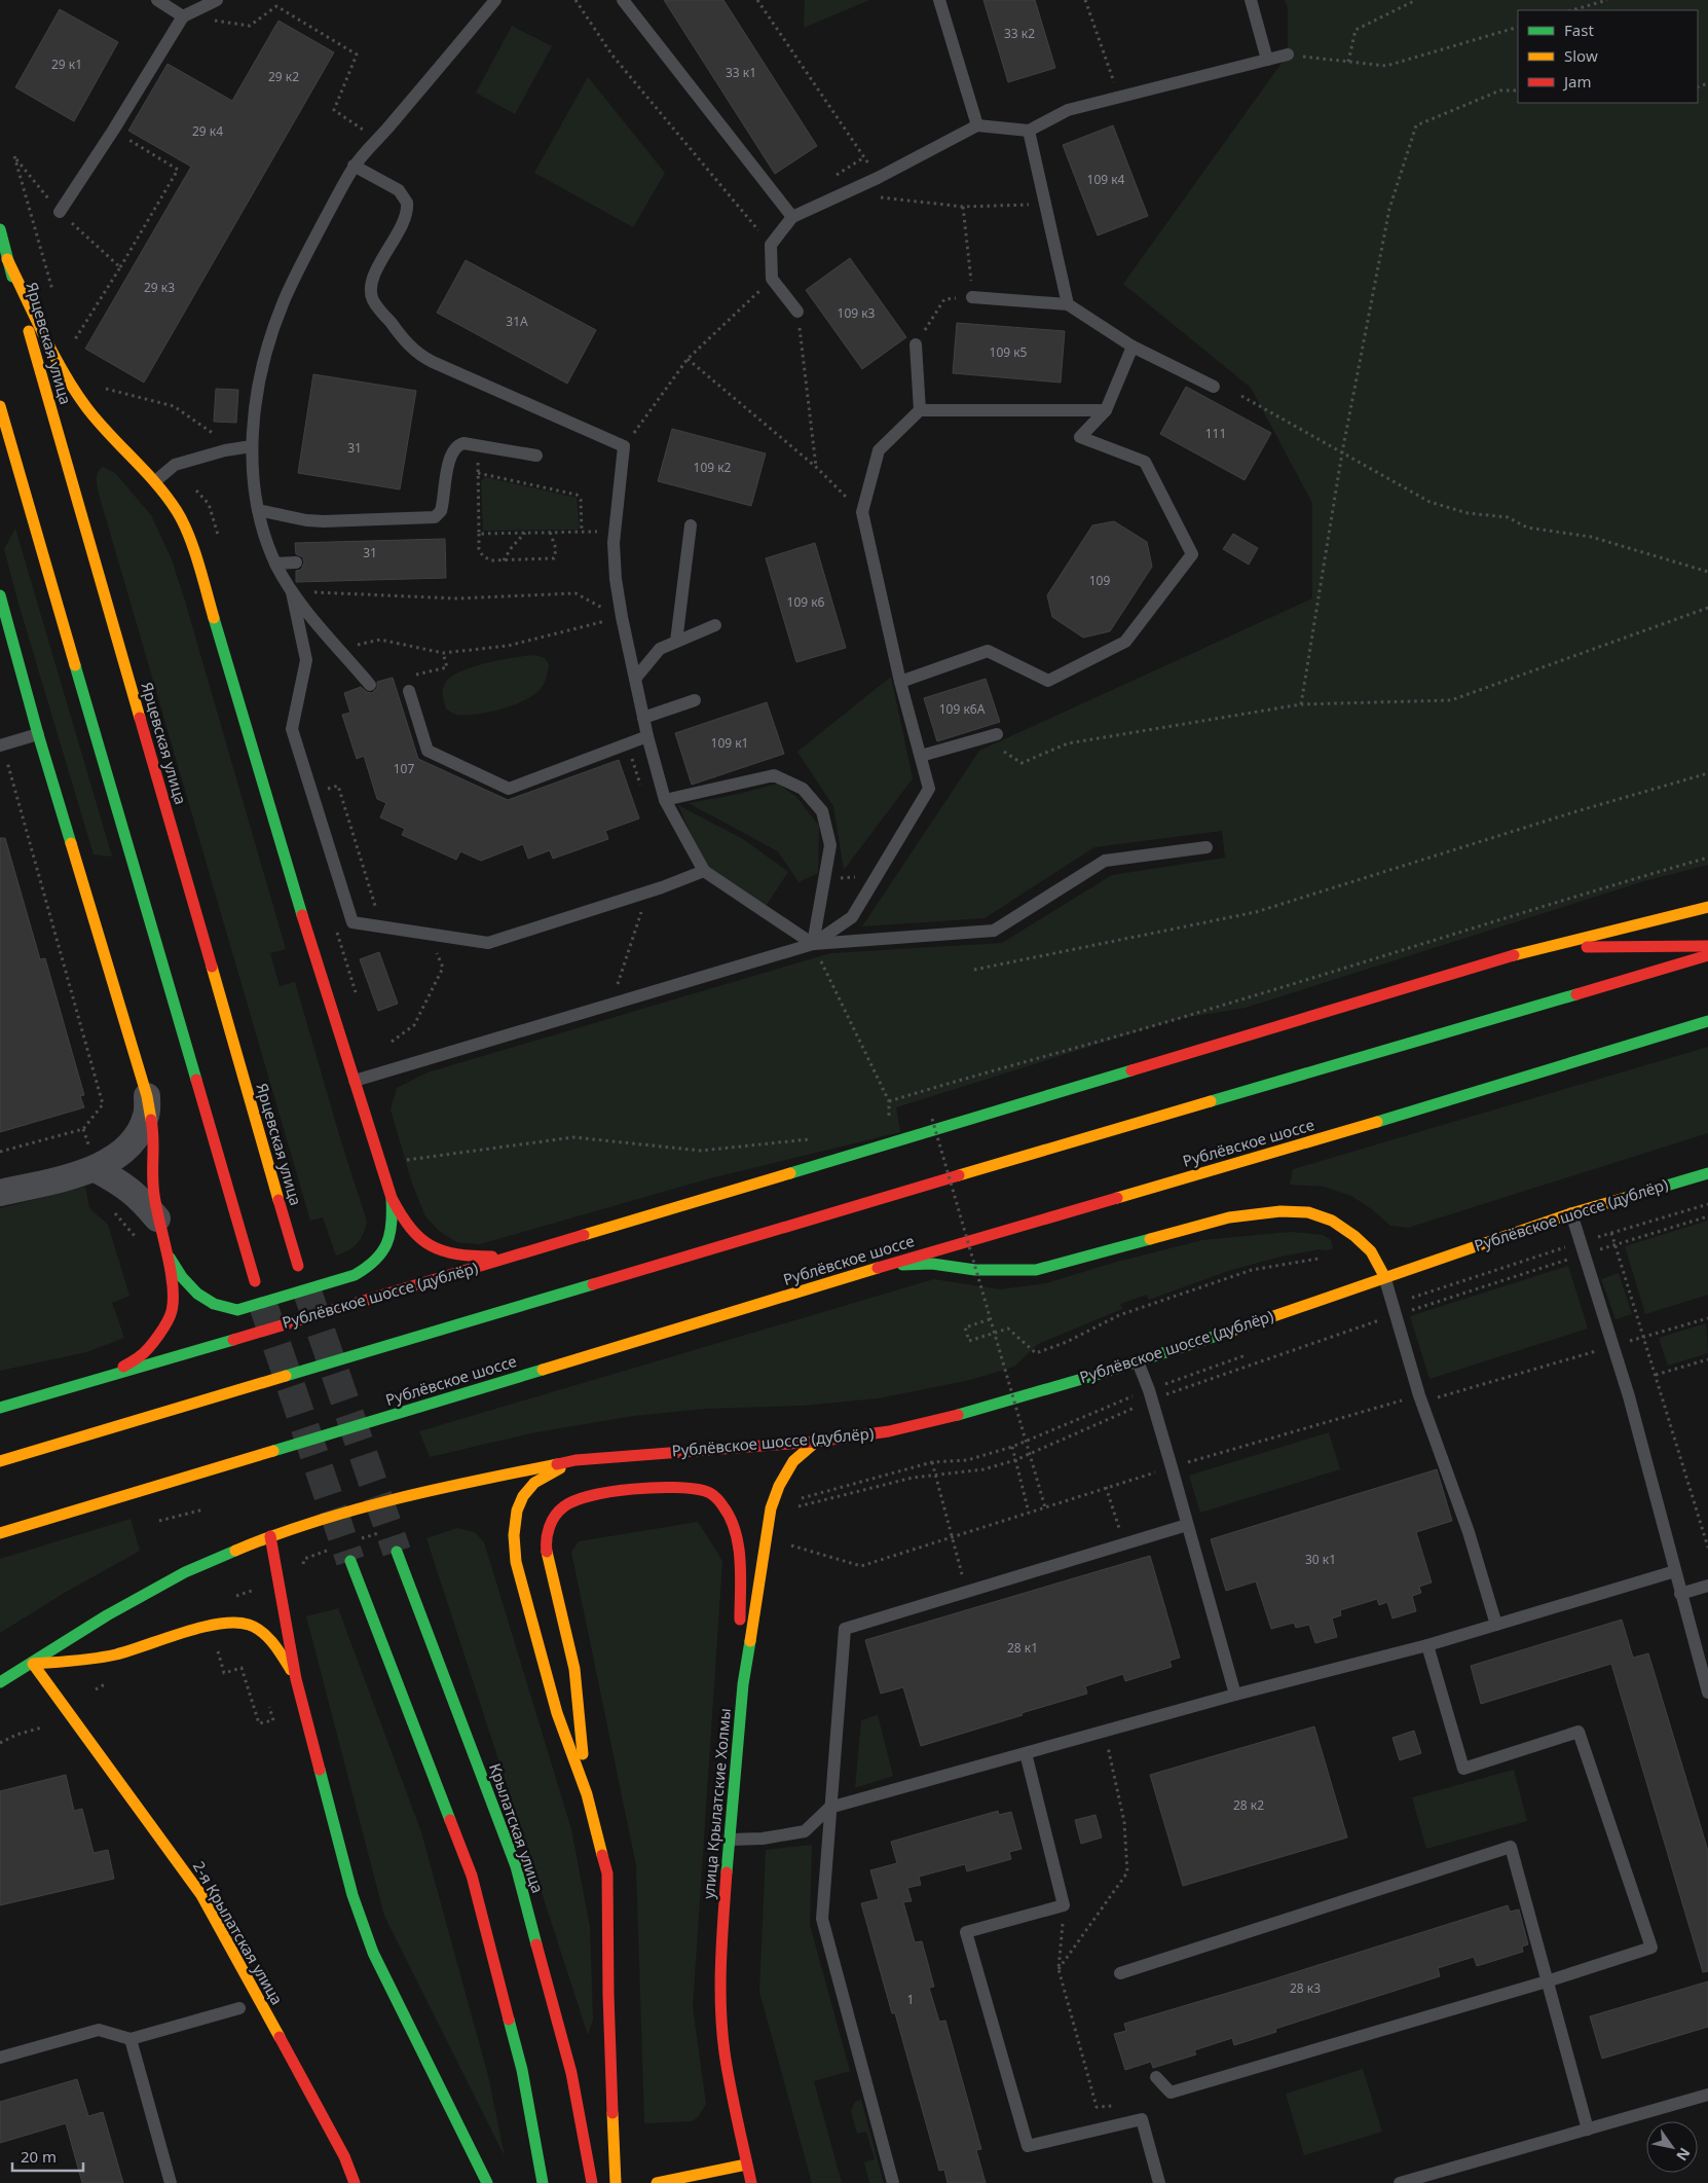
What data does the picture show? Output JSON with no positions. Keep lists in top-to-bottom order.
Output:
{
  "streets": {
    "main road": [
      "Ярцевская улица",
      "Рублёвское шоссе",
      "Рублёвское шоссе (дублёр)",
      "улица Крылатские Холмы",
      "Крылатская улица",
      "2-я Крылатская улица"
    ]
  },
  "crossings": [
    ["Рублёвское шоссе (дублёр)", "улица Крылатские Холмы"],
    ["Рублёвское шоссе (дублёр)", "2-я Крылатская улица"]
  ],
  "house_numbers": [
    "33 к2",
    "29 к1",
    "33 к1",
    "29 к2",
    "29 к4",
    "109 к4",
    "29 к3",
    "109 к3",
    "31А",
    "109 к5",
    "111",
    "31",
    "109 к2",
    "31",
    "109",
    "109 к6",
    "109 к6А",
    "109 к1",
    "107",
    "30 к1",
    "28 к1",
    "28 к2",
    "28 к3",
    "1"
  ],
  "legend": ["Fast", "Slow", "Jam"],
  "scale_bar": "20 m",
  "north": "bottom right"
}
